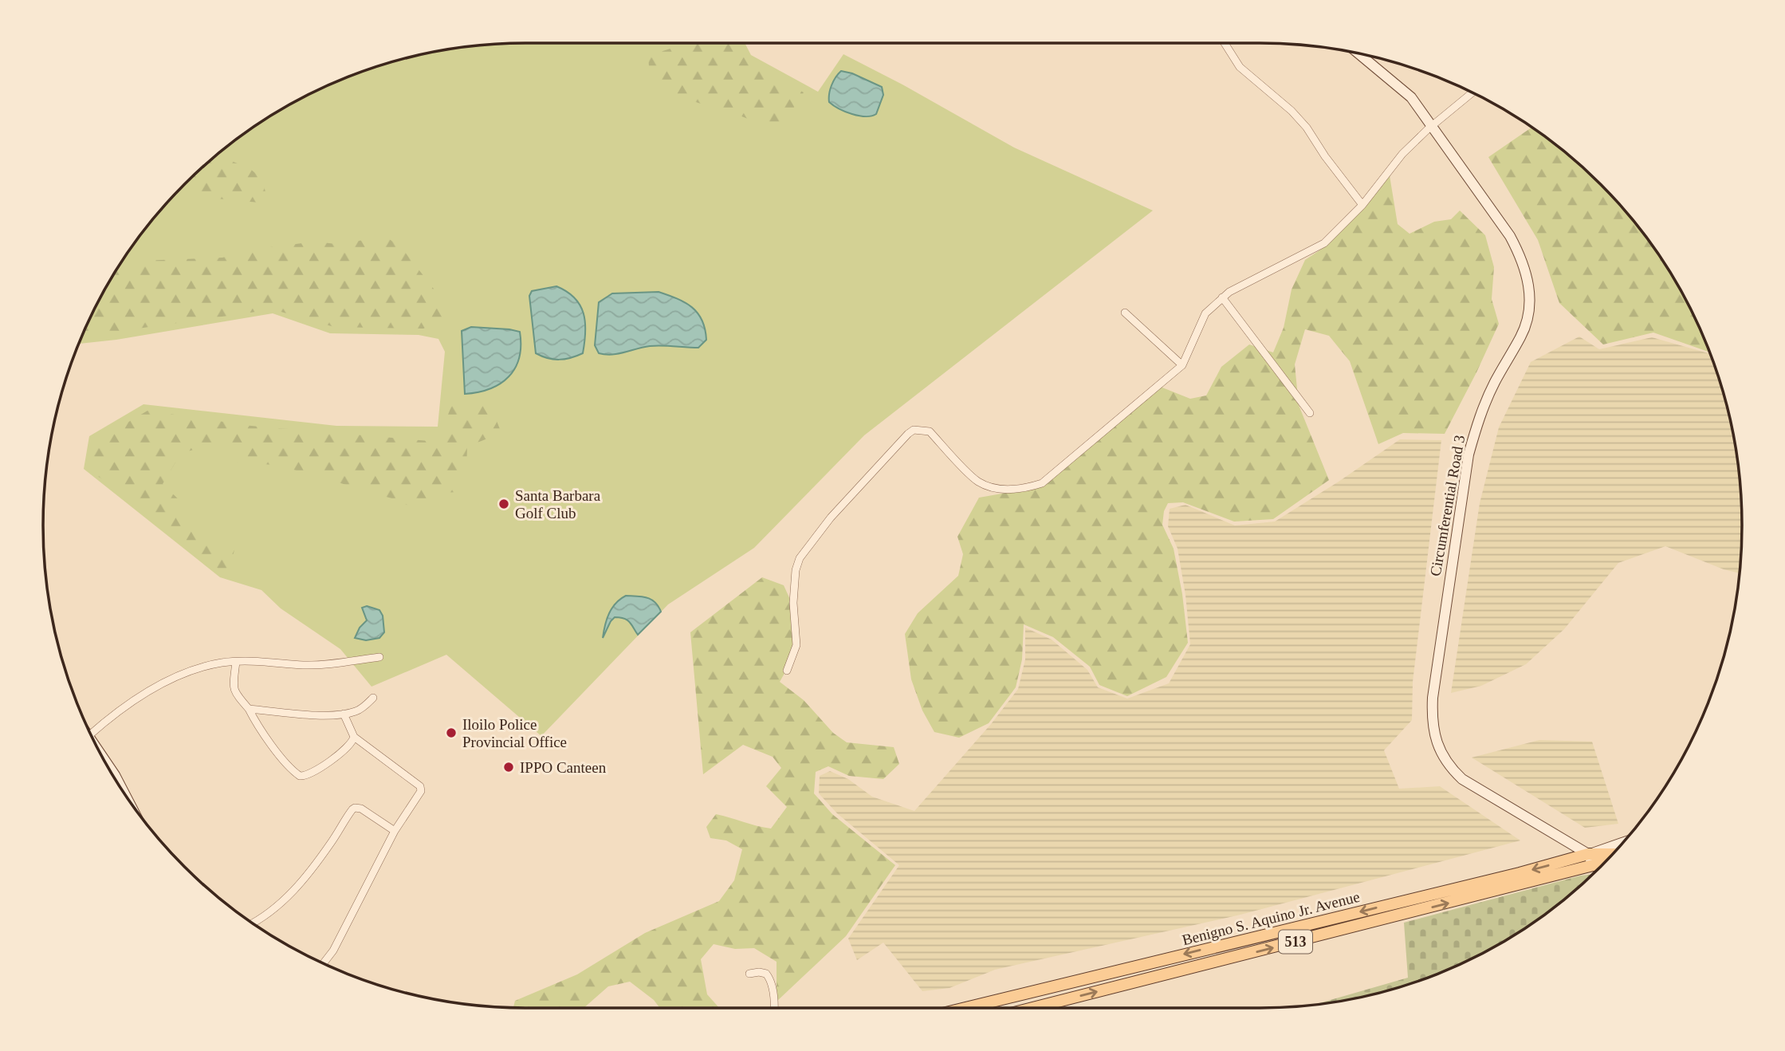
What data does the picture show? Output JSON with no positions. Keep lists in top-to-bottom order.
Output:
{
  "streets": {
    "main road": ["Circumferential Road 3", "Benigno S. Aquino Jr. Avenue", "513"]
  },
  "crossings": [
    ["Circumferential Road 3", "Benigno S. Aquino Jr. Avenue"]
  ],
  "places": ["Santa Barbara Golf Club", "Iloilo Police Provincial Office", "IPPO Canteen"]
}
